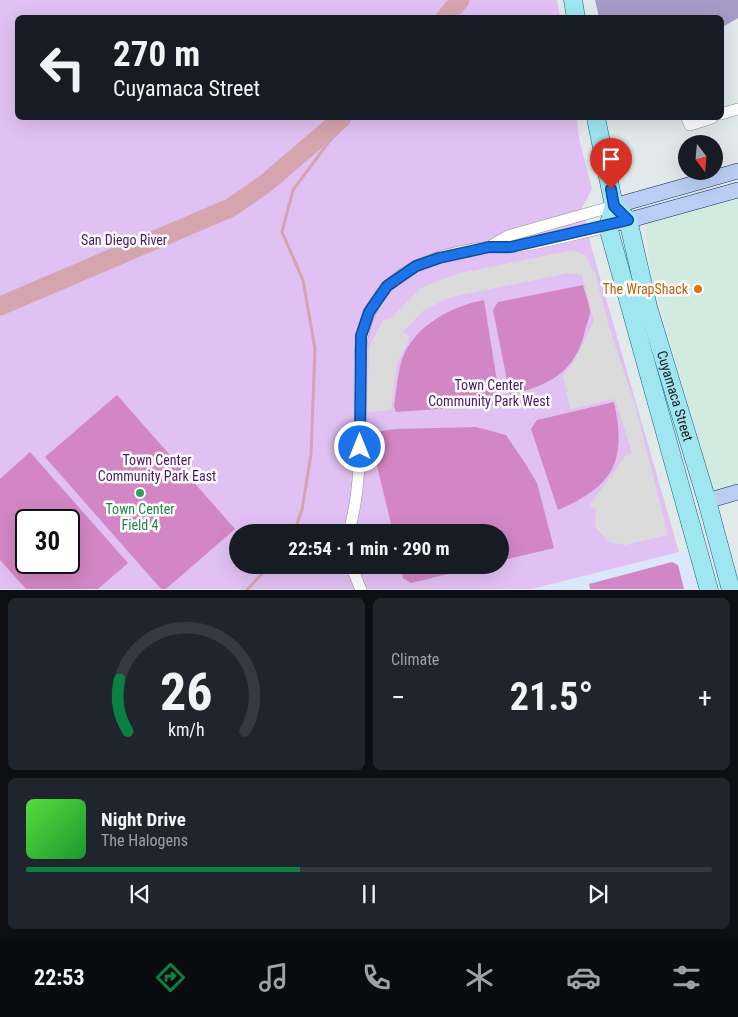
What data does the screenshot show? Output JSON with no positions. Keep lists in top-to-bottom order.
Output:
{
  "streets": {
    "main road": ["Cuyamaca Street"]
  },
  "parks": ["San Diego River", "Town Center Community Park West", "Town Center Community Park East"],
  "places": ["The WrapShack", "Town Center Field 4"],
  "north": "bottom",
  "page": {
    "turn": ["270 m", "Cuyamaca Street"],
    "limit": "30",
    "trip": "22:54 · 1 min · 290 m",
    "tile": "Climate",
    "heat": ["−", "21.5°", "+"],
    "song": ["Night Drive", "The Halogens"],
    "tabs": "22:53",
    "gauge": ["26", "km/h"]
  }
}
